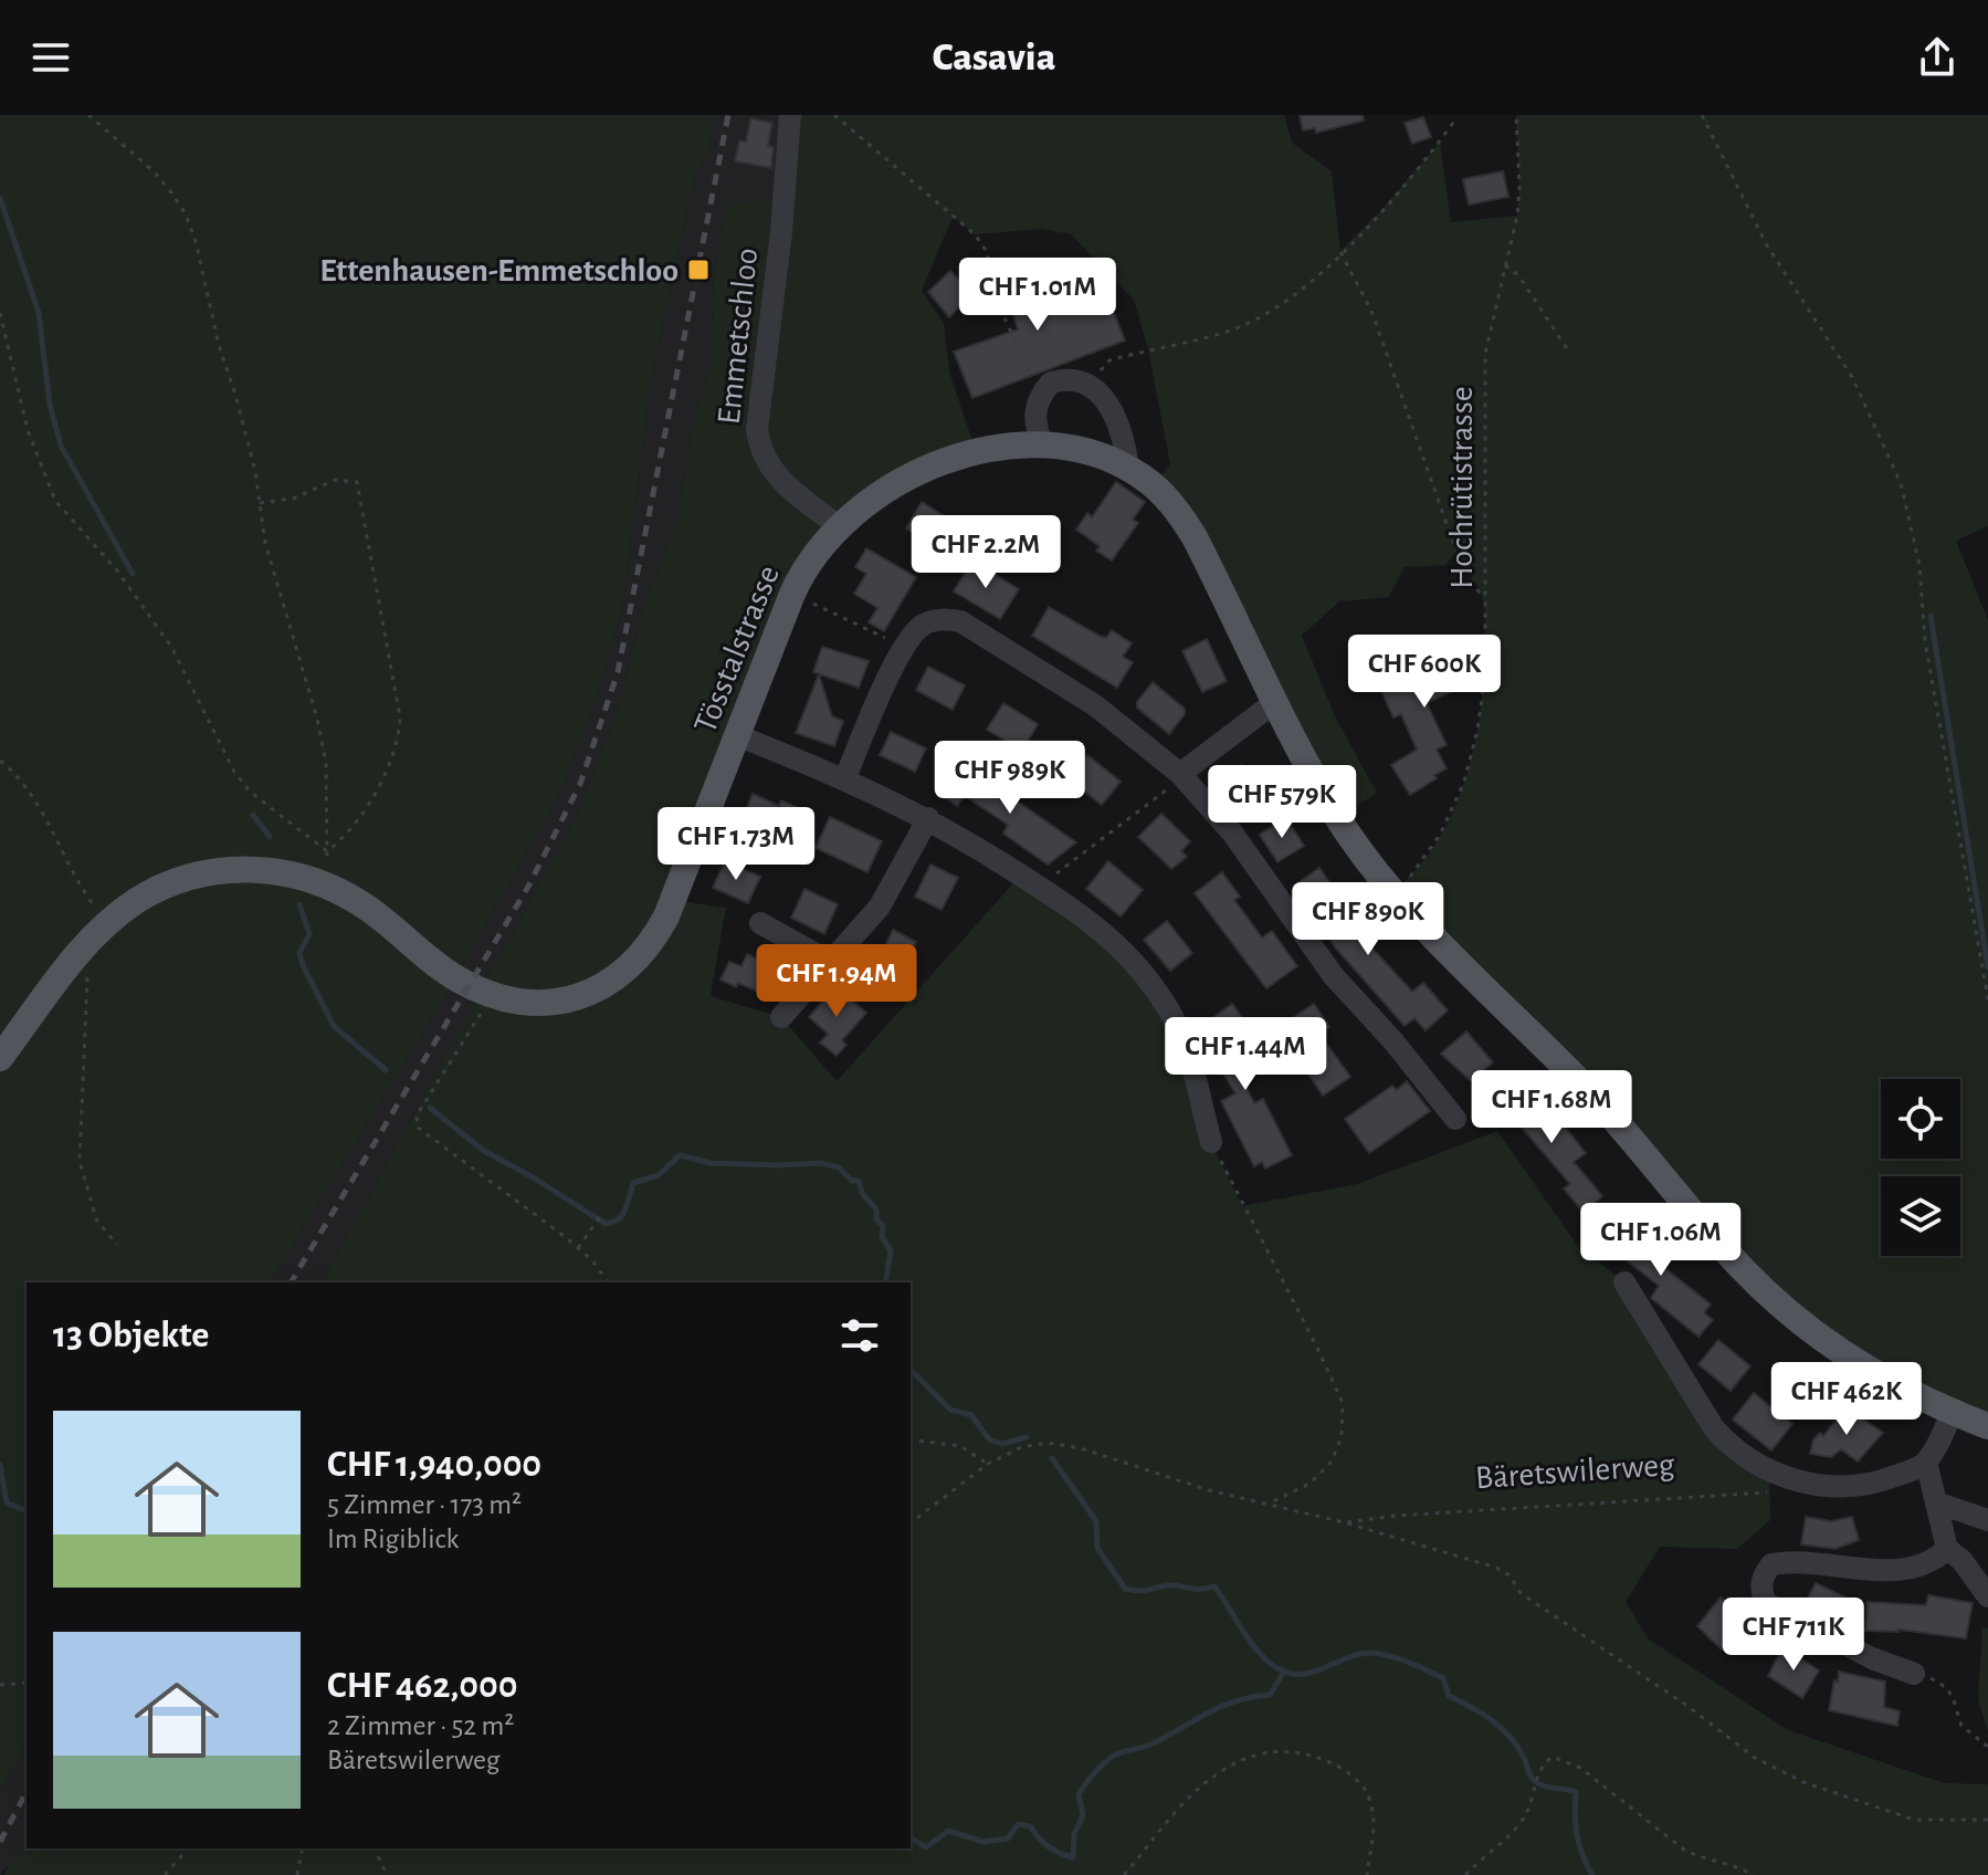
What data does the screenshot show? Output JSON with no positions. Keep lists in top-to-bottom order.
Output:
{
  "streets": {
    "main road": ["Tösstalstrasse"],
    "street": ["Emmetschloo", "Bäretswilerweg"],
    "path": ["Hochrütistrasse"]
  },
  "crossings": [
    ["Emmetschloo", "Tösstalstrasse"],
    ["Hochrütistrasse", "Tösstalstrasse"]
  ],
  "places": {
    "transit": ["Ettenhausen-Emmetschloo"]
  },
  "page": {
    "header": "Casavia",
    "price": [
      "CHF 1.01M",
      "CHF 2.2M",
      "CHF 600K",
      "CHF 989K",
      "CHF 579K",
      "CHF 1.73M",
      "CHF 890K",
      "CHF 1.94M",
      "CHF 1.44M",
      "CHF 1.68M",
      "CHF 1.06M",
      "CHF 462K",
      "CHF 711K"
    ],
    "heading": "13 Objekte",
    "list": [
      {
        "name": "CHF 1,940,000",
        "note": "5 Zimmer · 173 m² · Im Rigiblick"
      },
      {
        "name": "CHF 462,000",
        "note": "2 Zimmer · 52 m² · Bäretswilerweg"
      }
    ]
  }
}
